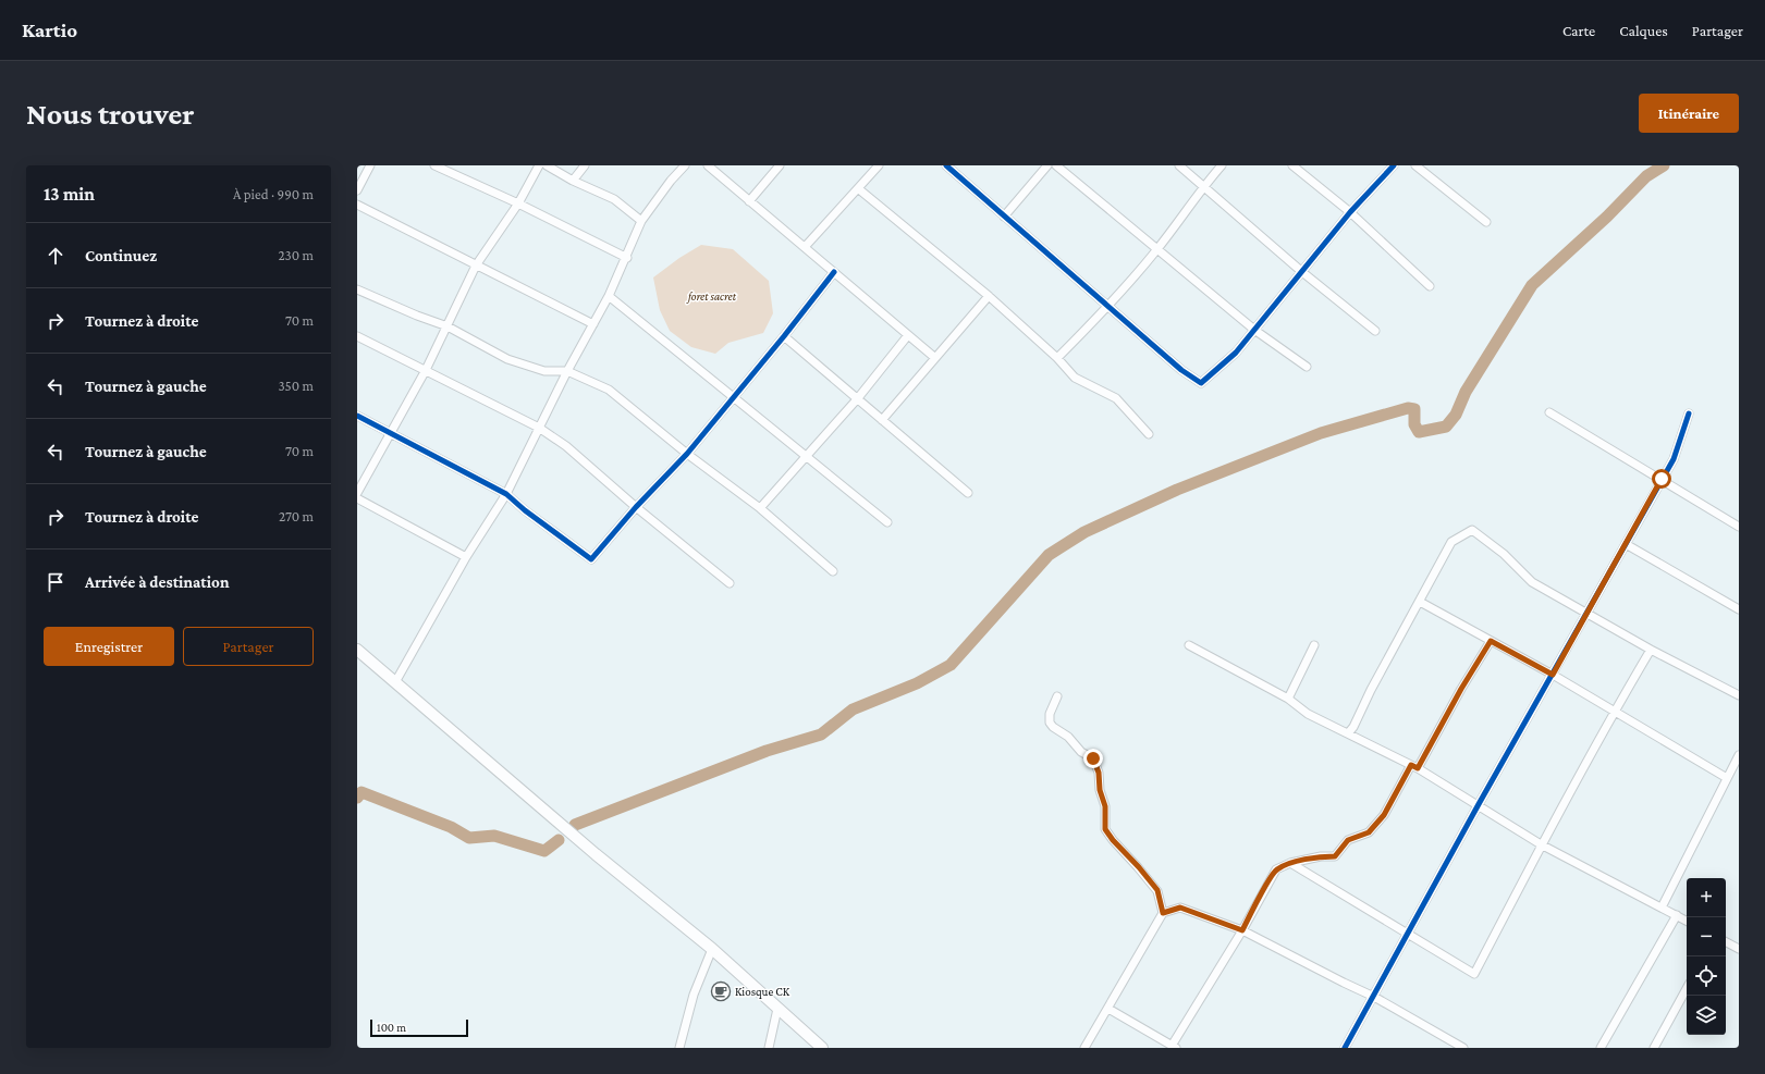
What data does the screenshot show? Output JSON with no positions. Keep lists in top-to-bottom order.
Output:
{
  "parks": ["foret sacret"],
  "places": {
    "cafe": ["Kiosque CK"]
  },
  "scale_bar": "100 m",
  "page": {
    "header": "Kartio",
    "nav": ["Carte", "Calques", "Partager"],
    "buttons": [
      "Itinéraire",
      ["Enregistrer", "Partager"]
    ],
    "title": "Nous trouver",
    "heading": ["13 min", "À pied · 990 m"],
    "list": [
      ["Continuez", "230 m"],
      ["Tournez à droite", "70 m"],
      ["Tournez à gauche", "350 m"],
      ["Tournez à gauche", "70 m"],
      ["Tournez à droite", "270 m"],
      "Arrivée à destination"
    ],
    "map_buttons": ["+", "−"],
    "scale": "100 m"
  }
}
